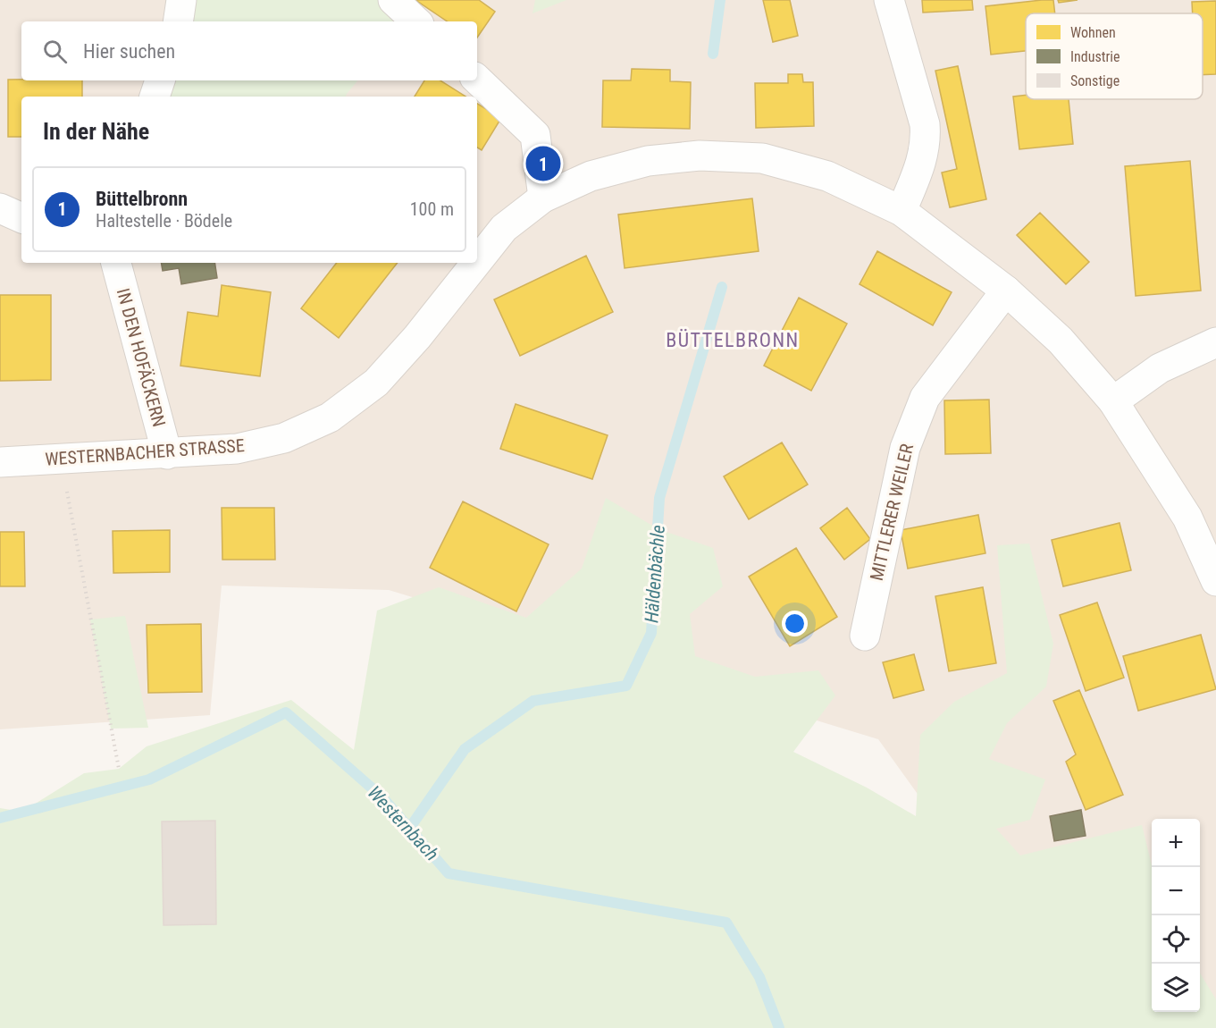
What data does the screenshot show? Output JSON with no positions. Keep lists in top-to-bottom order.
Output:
{
  "streets": {
    "street": ["IN DEN HOFÄCKERN", "WESTERNBACHER STRASSE", "MITTLERER WEILER"]
  },
  "crossings": [
    ["IN DEN HOFÄCKERN", "WESTERNBACHER STRASSE"],
    ["WESTERNBACHER STRASSE", "MITTLERER WEILER"]
  ],
  "districts": ["BÜTTELBRONN"],
  "water": ["Häldenbächle", "Westernbach"],
  "legend": ["Wohnen", "Industrie", "Sonstige"],
  "page": {
    "search": "Hier suchen",
    "heading": "In der Nähe",
    "pins": "1",
    "list": [
      {
        "mark": "1",
        "name": "Büttelbronn",
        "note": "Haltestelle · Bödele",
        "value": "100 m"
      }
    ],
    "map_buttons": ["+", "−"]
  }
}
